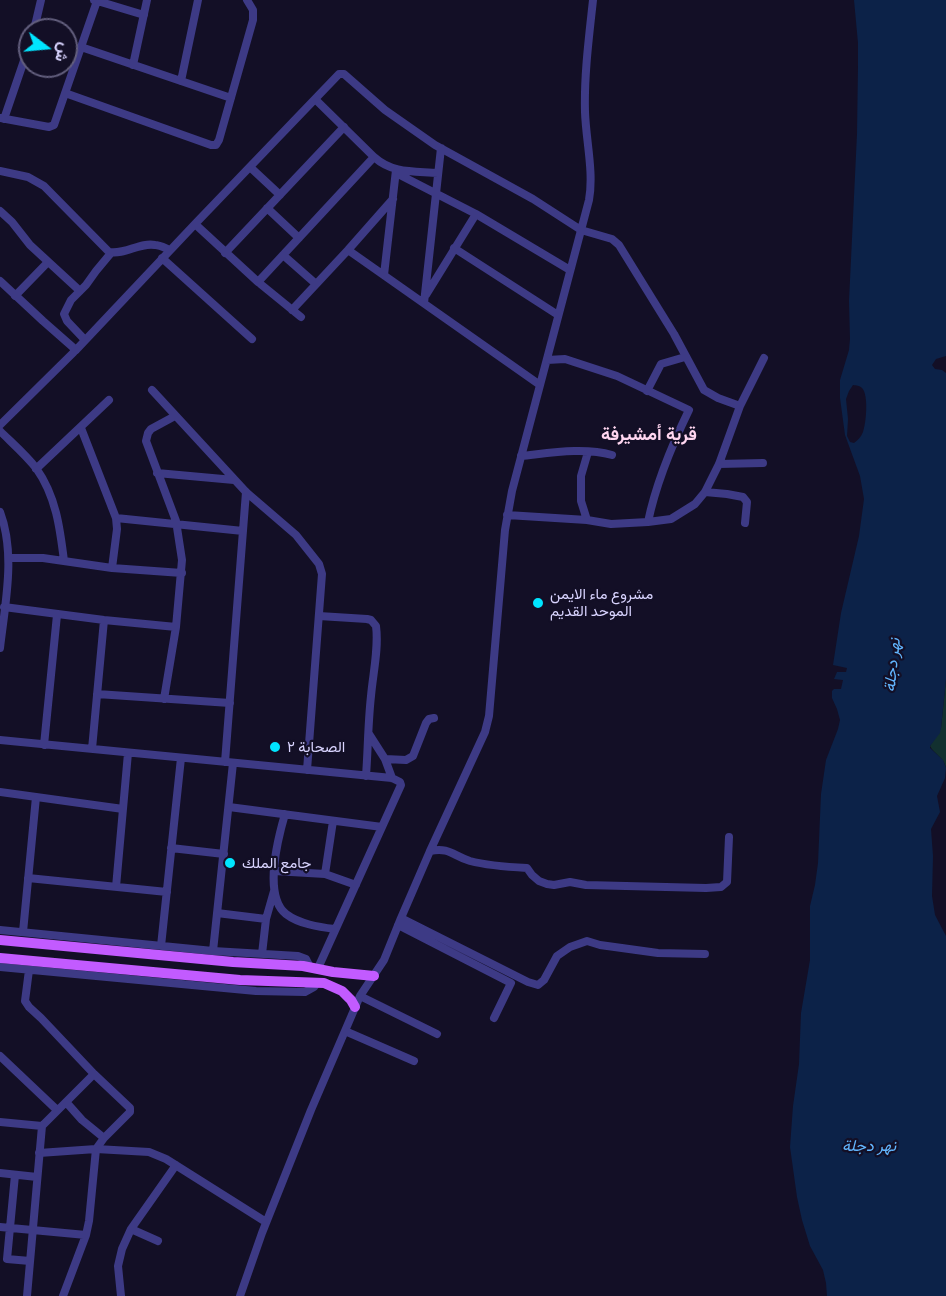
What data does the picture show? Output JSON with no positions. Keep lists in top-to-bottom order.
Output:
{
  "districts": ["قرية أمشيرفة"],
  "water": ["نهر دجلة"],
  "places": ["مشروع ماء الايمن الموحد القديم", "الصحابة ٢", "جامع الملك"],
  "north": "right"
}
